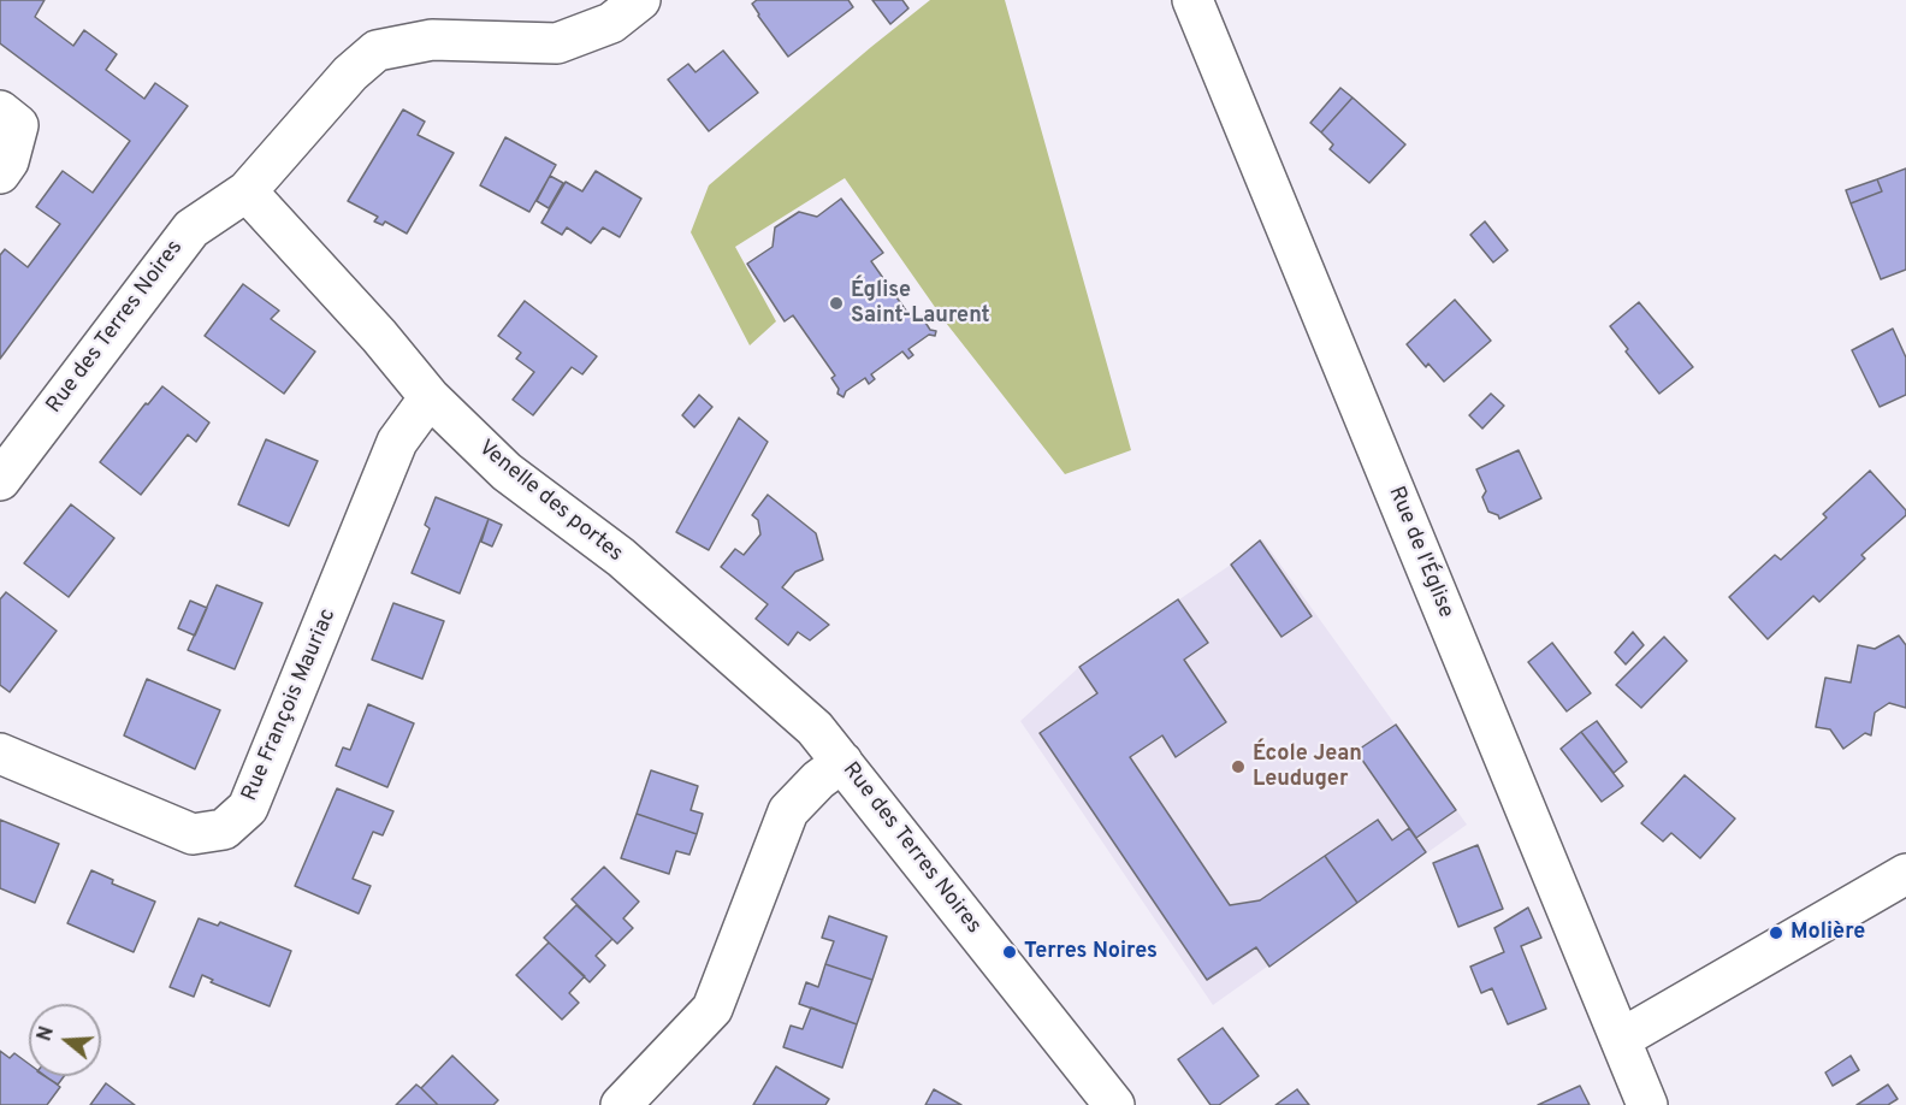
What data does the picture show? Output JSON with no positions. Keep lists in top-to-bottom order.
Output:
{
  "streets": {
    "street": [
      "Rue des Terres Noires",
      "Venelle des portes",
      "Rue de l'Église",
      "Rue François Mauriac"
    ]
  },
  "crossings": [
    ["Rue des Terres Noires", "Venelle des portes"],
    ["Venelle des portes", "Rue François Mauriac"]
  ],
  "places": [
    "Église Saint-Laurent",
    "École Jean Leuduger",
    "Molière",
    "Terres Noires"
  ],
  "north": "left"
}
